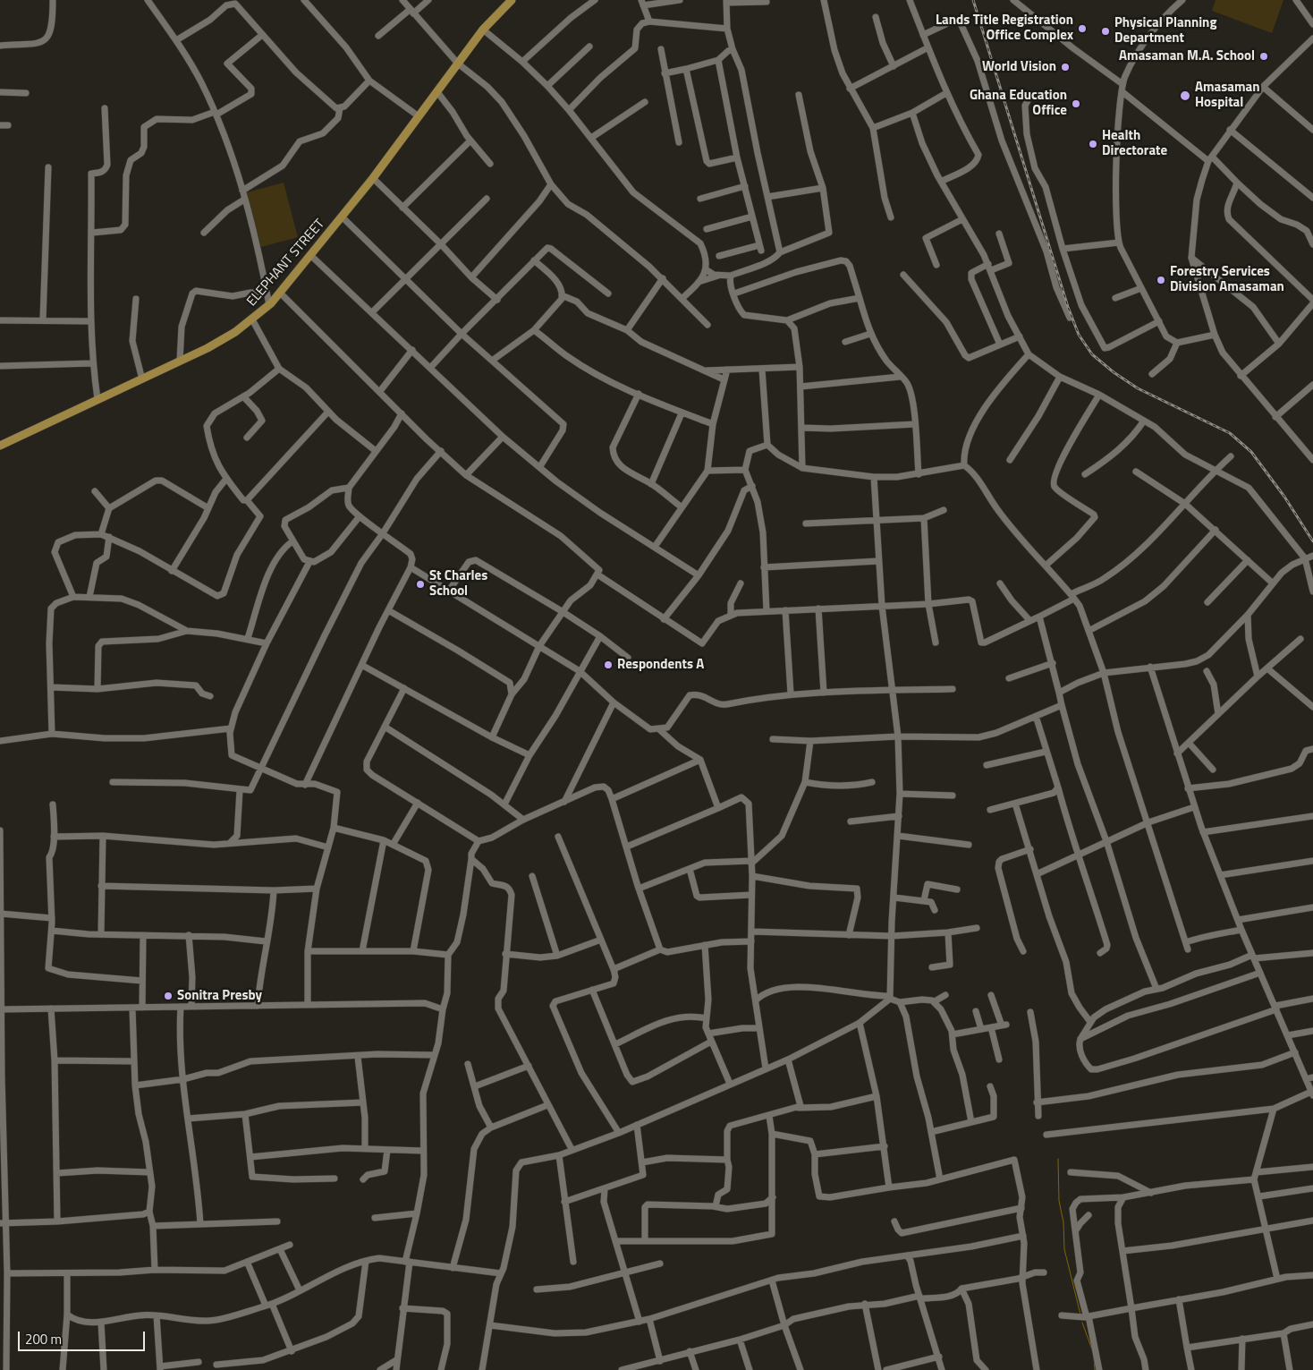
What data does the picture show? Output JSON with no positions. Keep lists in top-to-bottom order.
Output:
{
  "streets": {
    "main road": ["ELEPHANT STREET"]
  },
  "places": [
    "Lands Title Registration Office Complex",
    "Physical Planning Department",
    "Amasaman M.A. School",
    "World Vision",
    "Amasaman Hospital",
    "Ghana Education Office",
    "Health Directorate",
    "Forestry Services Division Amasaman",
    "St Charles School",
    "Respondents A",
    "Sonitra Presby"
  ],
  "scale_bar": "200 m"
}
